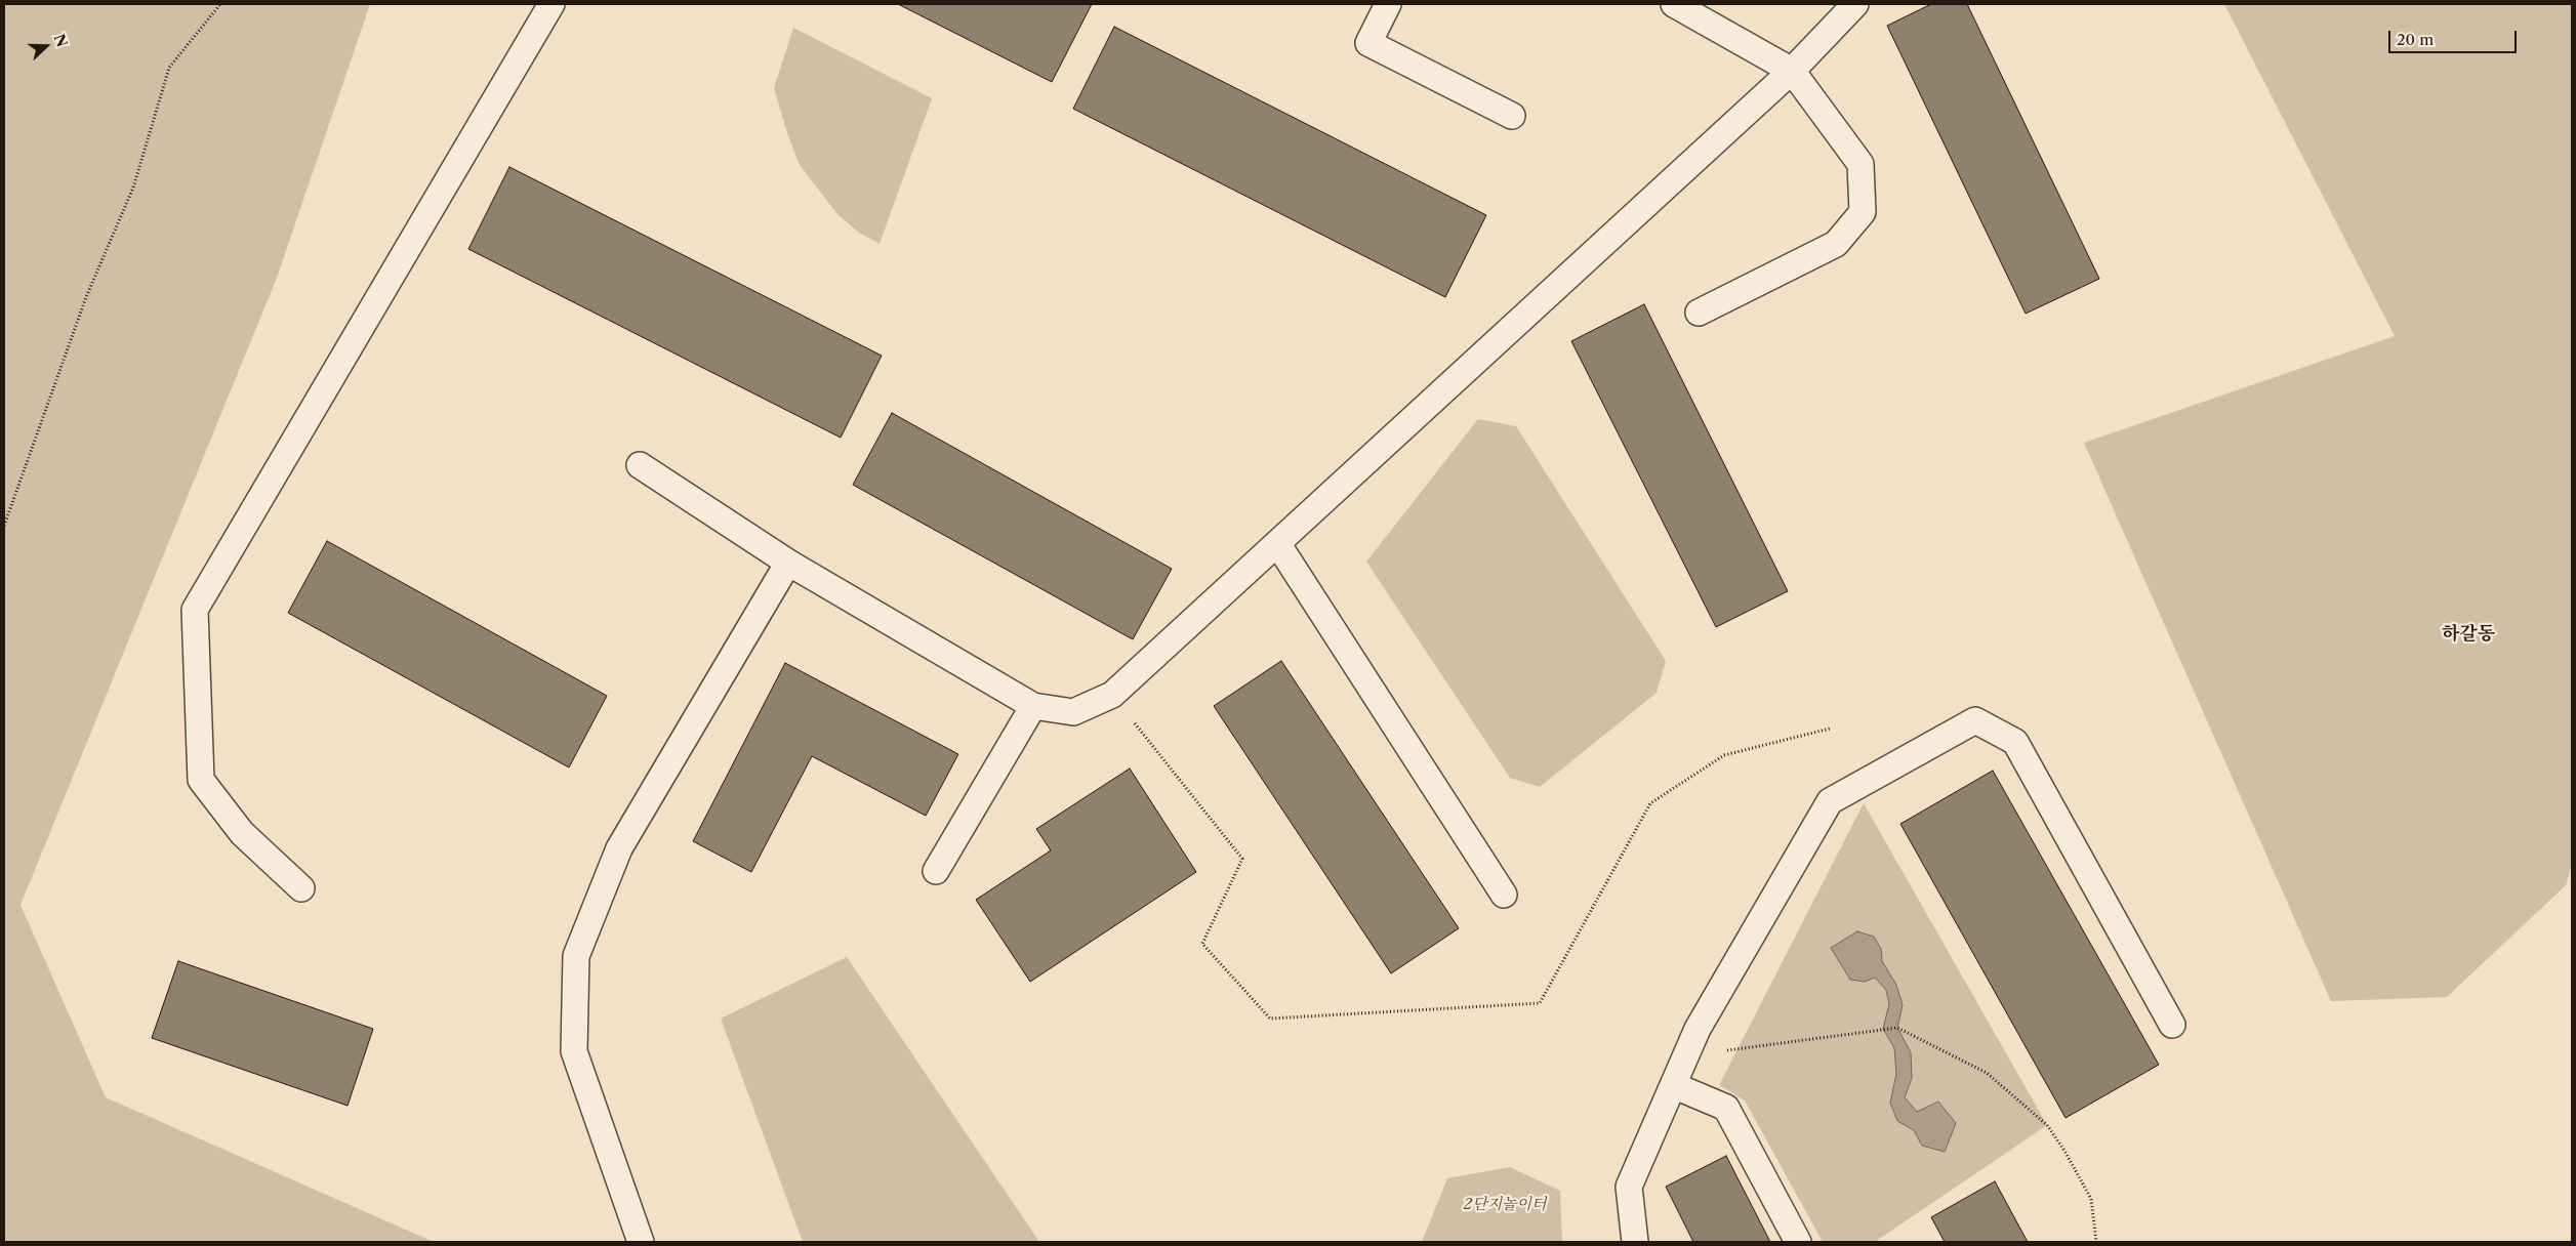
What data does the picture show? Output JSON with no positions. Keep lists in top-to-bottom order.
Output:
{
  "districts": ["하갈동"],
  "parks": ["2단지놀이터"],
  "scale_bar": "20 m",
  "north": "right"
}
